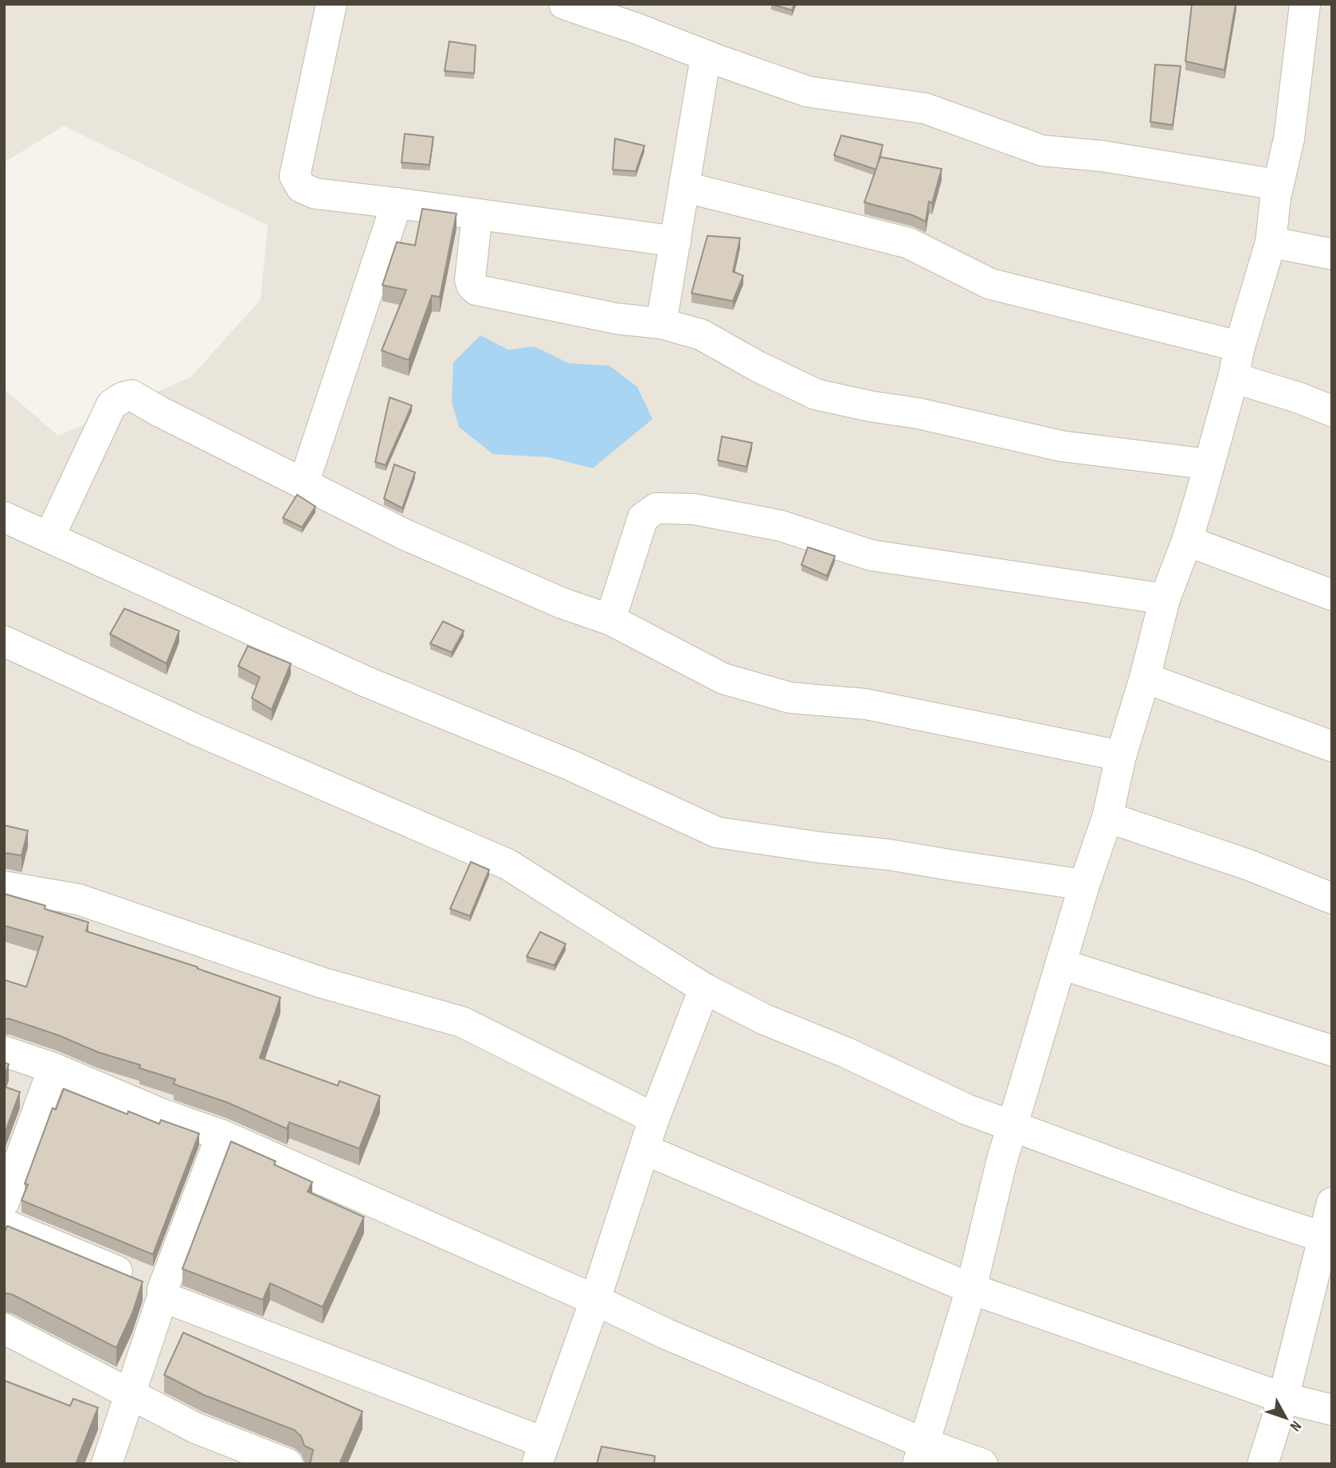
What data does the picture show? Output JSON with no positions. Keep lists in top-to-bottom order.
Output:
{
  "north": "bottom right"
}
